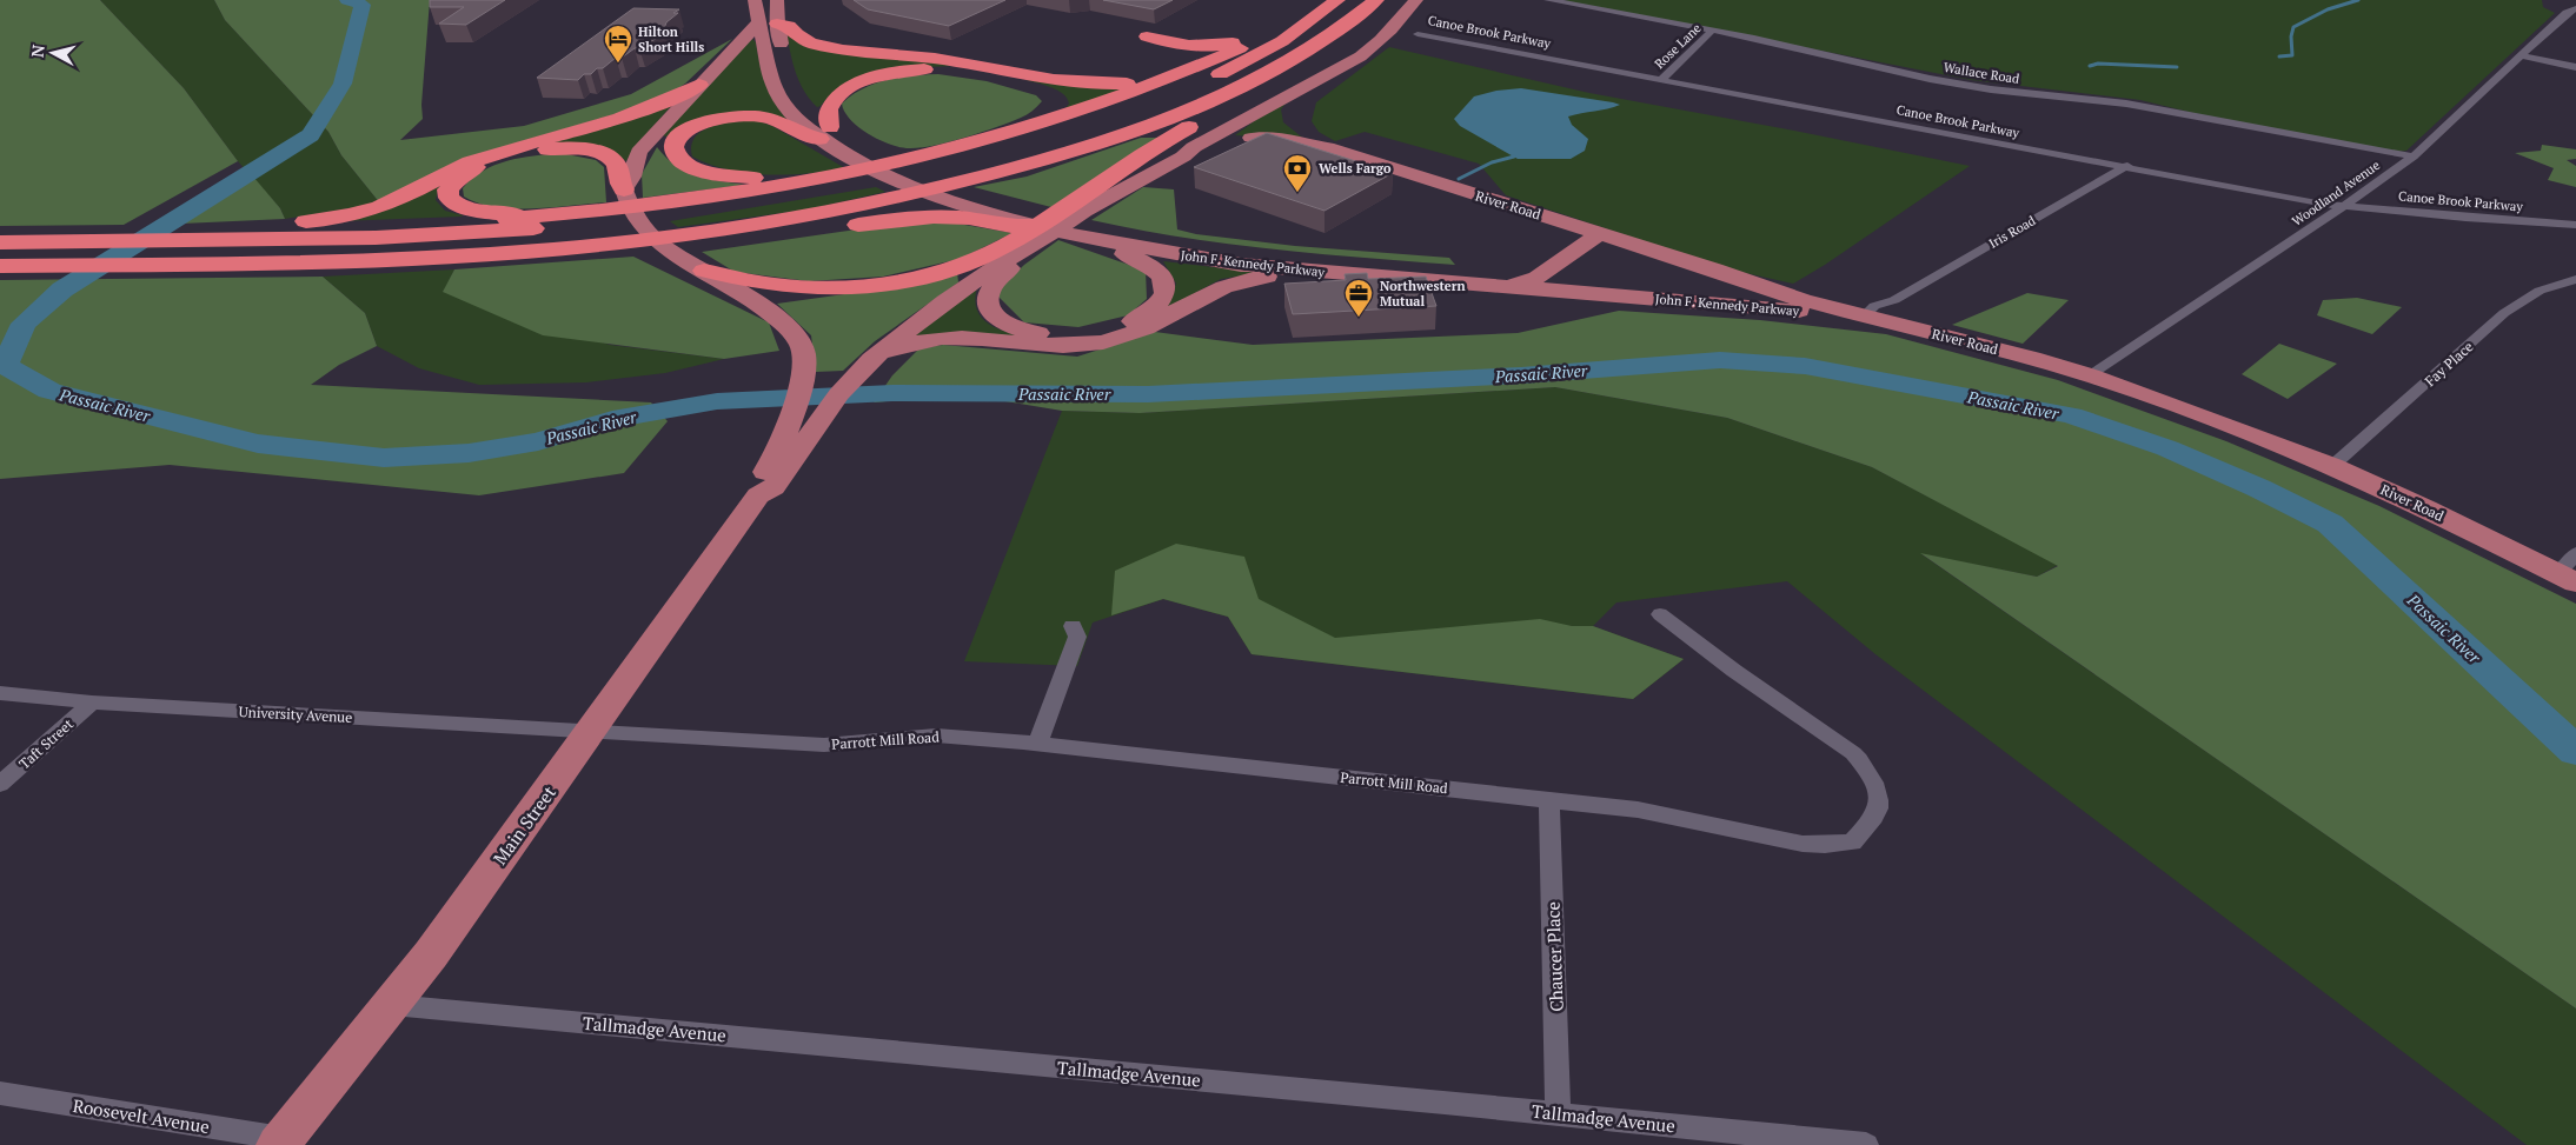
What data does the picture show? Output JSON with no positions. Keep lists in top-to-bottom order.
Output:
{
  "streets": {
    "main road": ["River Road", "John F. Kennedy Parkway", "Main Street"],
    "street": [
      "Canoe Brook Parkway",
      "Rose Lane",
      "Wallace Road",
      "Woodland Avenue",
      "Iris Road",
      "Fay Place",
      "University Avenue",
      "Parrott Mill Road",
      "Taft Street",
      "Chaucer Place",
      "Tallmadge Avenue",
      "Roosevelt Avenue"
    ]
  },
  "crossings": [
    ["Canoe Brook Parkway", "Rose Lane"],
    ["Canoe Brook Parkway", "Woodland Avenue"],
    ["Canoe Brook Parkway", "Iris Road"],
    ["Rose Lane", "Wallace Road"],
    ["Wallace Road", "Woodland Avenue"],
    ["Woodland Avenue", "River Road"],
    ["River Road", "Iris Road"],
    ["River Road", "John F. Kennedy Parkway"],
    ["River Road", "Fay Place"],
    ["Iris Road", "John F. Kennedy Parkway"],
    ["University Avenue", "Parrott Mill Road"],
    ["University Avenue", "Taft Street"],
    ["University Avenue", "Main Street"],
    ["Parrott Mill Road", "Main Street"],
    ["Parrott Mill Road", "Chaucer Place"],
    ["Main Street", "Tallmadge Avenue"],
    ["Main Street", "Roosevelt Avenue"],
    ["Chaucer Place", "Tallmadge Avenue"]
  ],
  "water": ["Passaic River"],
  "places": {
    "hotel": ["Hilton Short Hills"],
    "bank": ["Wells Fargo"],
    "office": ["Northwestern Mutual"]
  },
  "north": "left"
}
